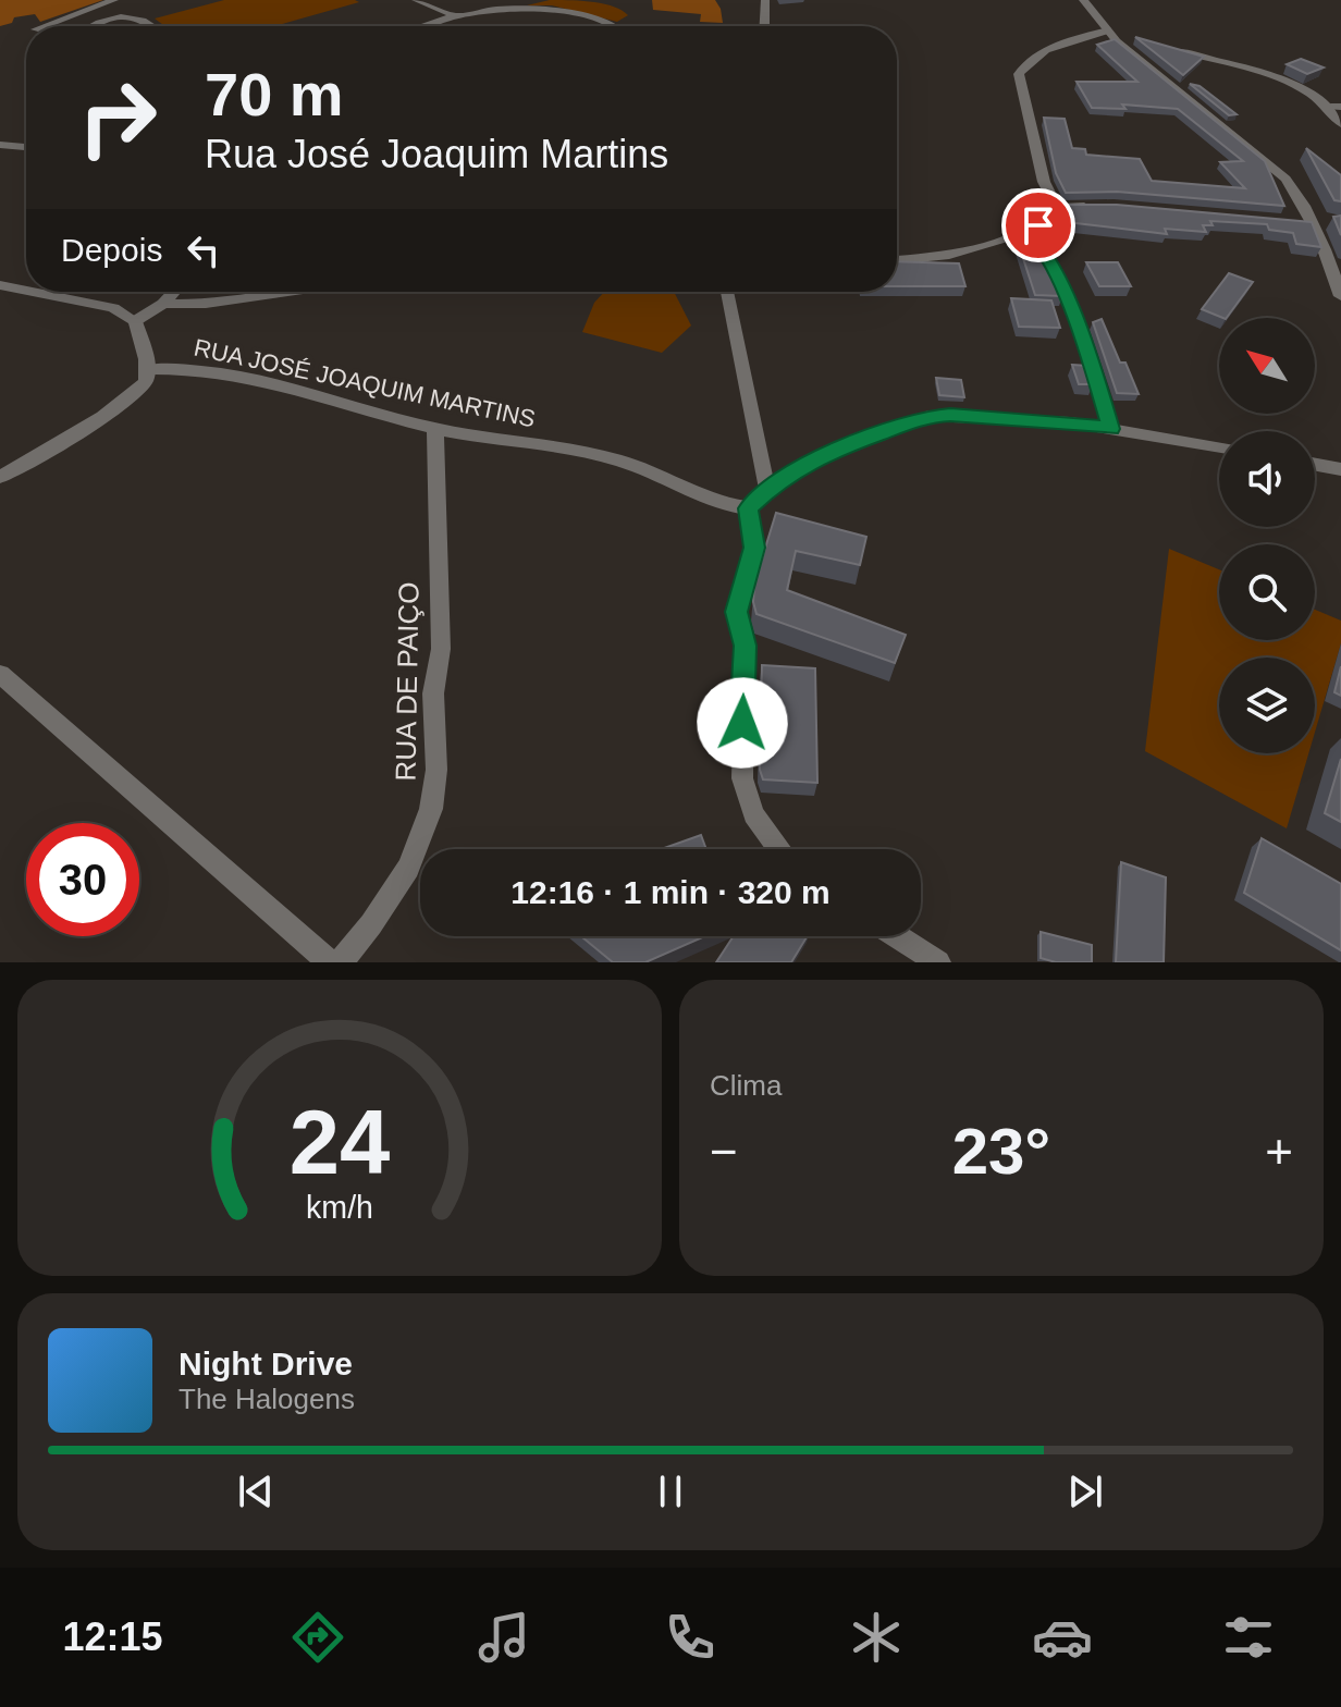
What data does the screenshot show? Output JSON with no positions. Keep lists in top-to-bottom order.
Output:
{
  "streets": {
    "street": ["RUA JOSÉ JOAQUIM MARTINS", "RUA DE PAIÇO"]
  },
  "crossings": [
    ["RUA JOSÉ JOAQUIM MARTINS", "RUA DE PAIÇO"]
  ],
  "north": "top left",
  "page": {
    "turn": ["70 m", "Rua José Joaquim Martins"],
    "then": "Depois",
    "limit": "30",
    "trip": "12:16 · 1 min · 320 m",
    "tile": "Clima",
    "heat": ["−", "23°", "+"],
    "song": ["Night Drive", "The Halogens"],
    "tabs": "12:15",
    "gauge": ["24", "km/h"]
  }
}
